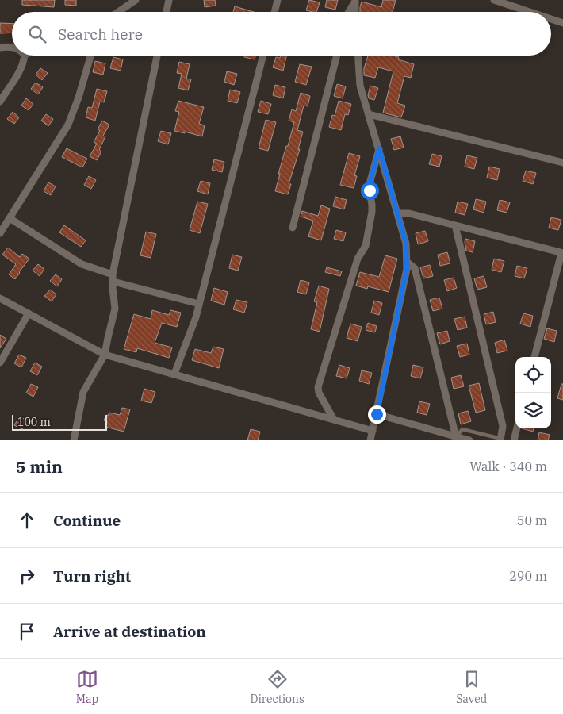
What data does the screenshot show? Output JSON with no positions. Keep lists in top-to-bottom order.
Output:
{
  "scale_bar": "100 m",
  "page": {
    "search": "Search here",
    "scale": "100 m",
    "heading": ["5 min", "Walk · 340 m"],
    "list": [
      ["Continue", "50 m"],
      ["Turn right", "290 m"],
      "Arrive at destination"
    ],
    "nav": ["Map", "Directions", "Saved"]
  }
}
